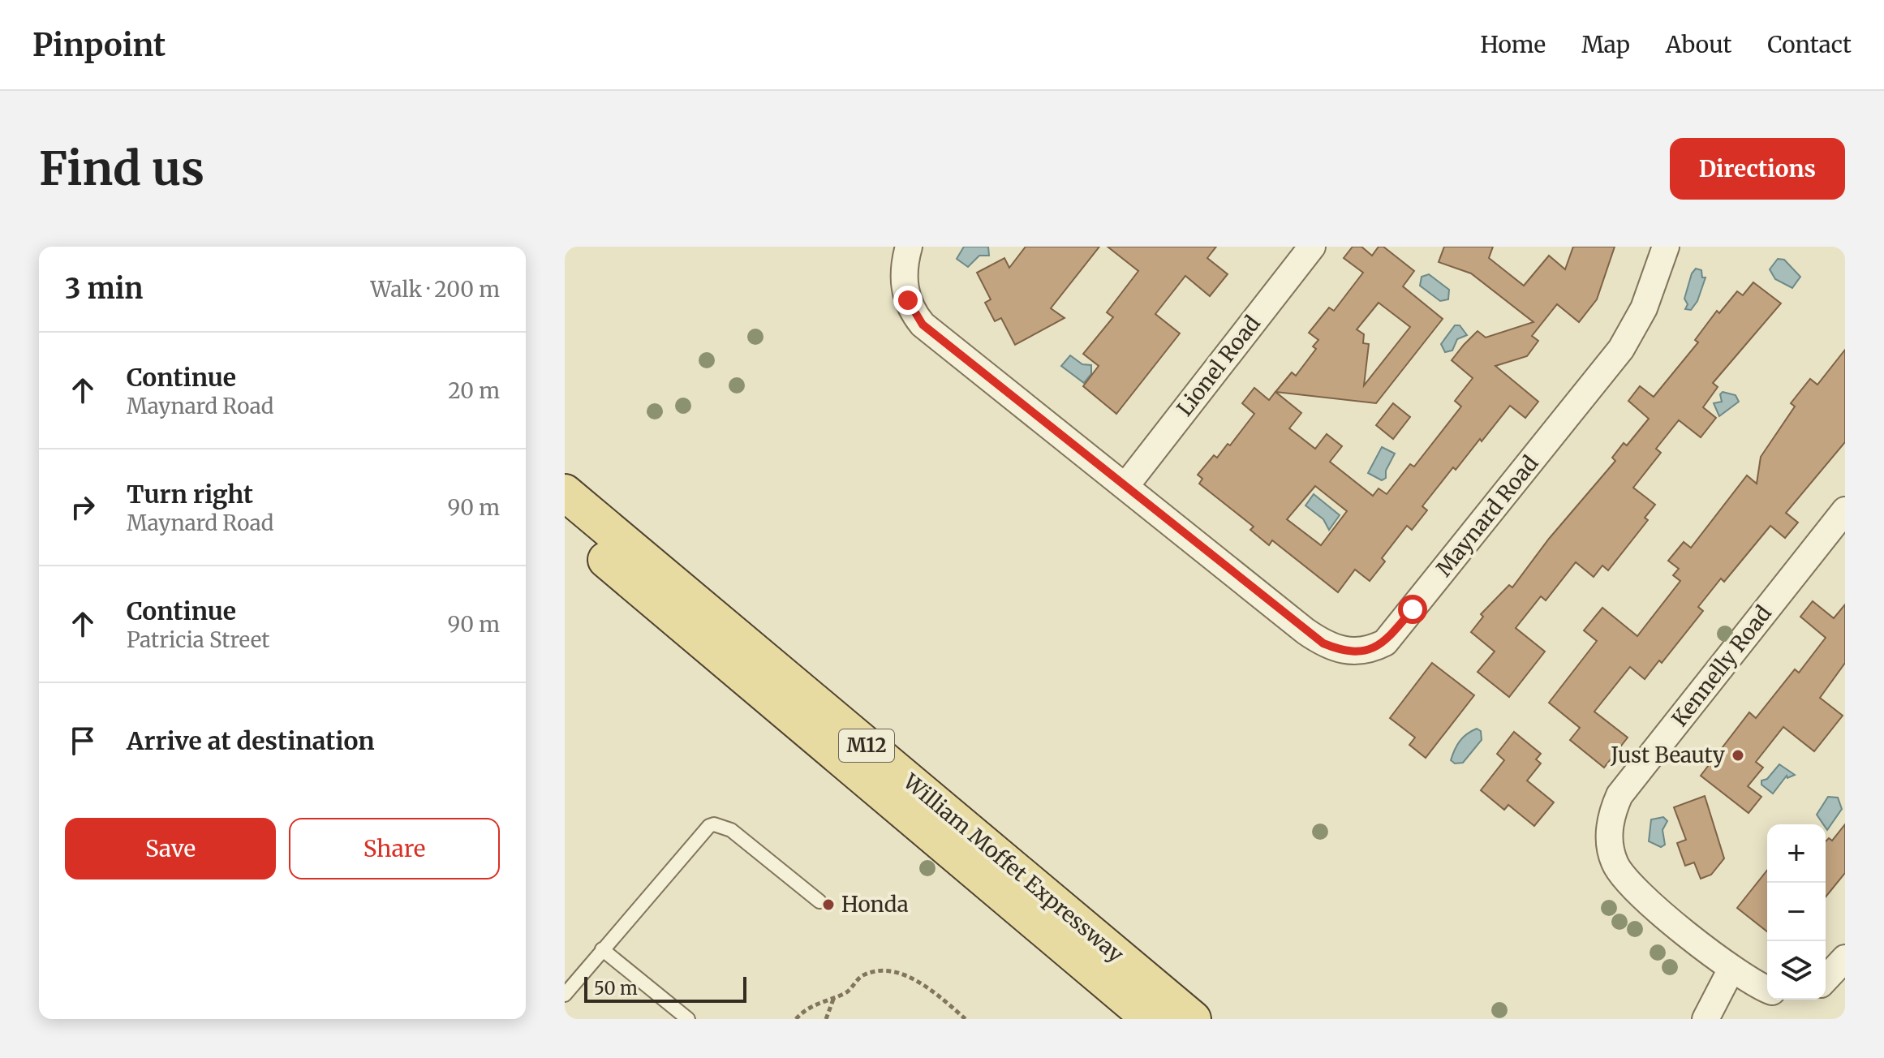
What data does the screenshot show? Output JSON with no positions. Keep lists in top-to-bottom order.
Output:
{
  "streets": {
    "main road": ["M12", "William Moffet Expressway"],
    "street": ["Lionel Road", "Maynard Road", "Kennelly Road"]
  },
  "crossings": [
    ["Lionel Road", "Maynard Road"]
  ],
  "places": ["Just Beauty", "Honda"],
  "scale_bar": "50 m",
  "page": {
    "header": "Pinpoint",
    "nav": [
      "Home",
      "Map",
      "About",
      "Contact"
    ],
    "buttons": [
      "Directions",
      ["Save", "Share"]
    ],
    "title": "Find us",
    "heading": ["3 min", "Walk · 200 m"],
    "list": [
      ["Continue", "Maynard Road", "20 m"],
      ["Turn right", "Maynard Road", "90 m"],
      ["Continue", "Patricia Street", "90 m"],
      "Arrive at destination"
    ],
    "map_buttons": ["+", "−"],
    "scale": "50 m"
  }
}
